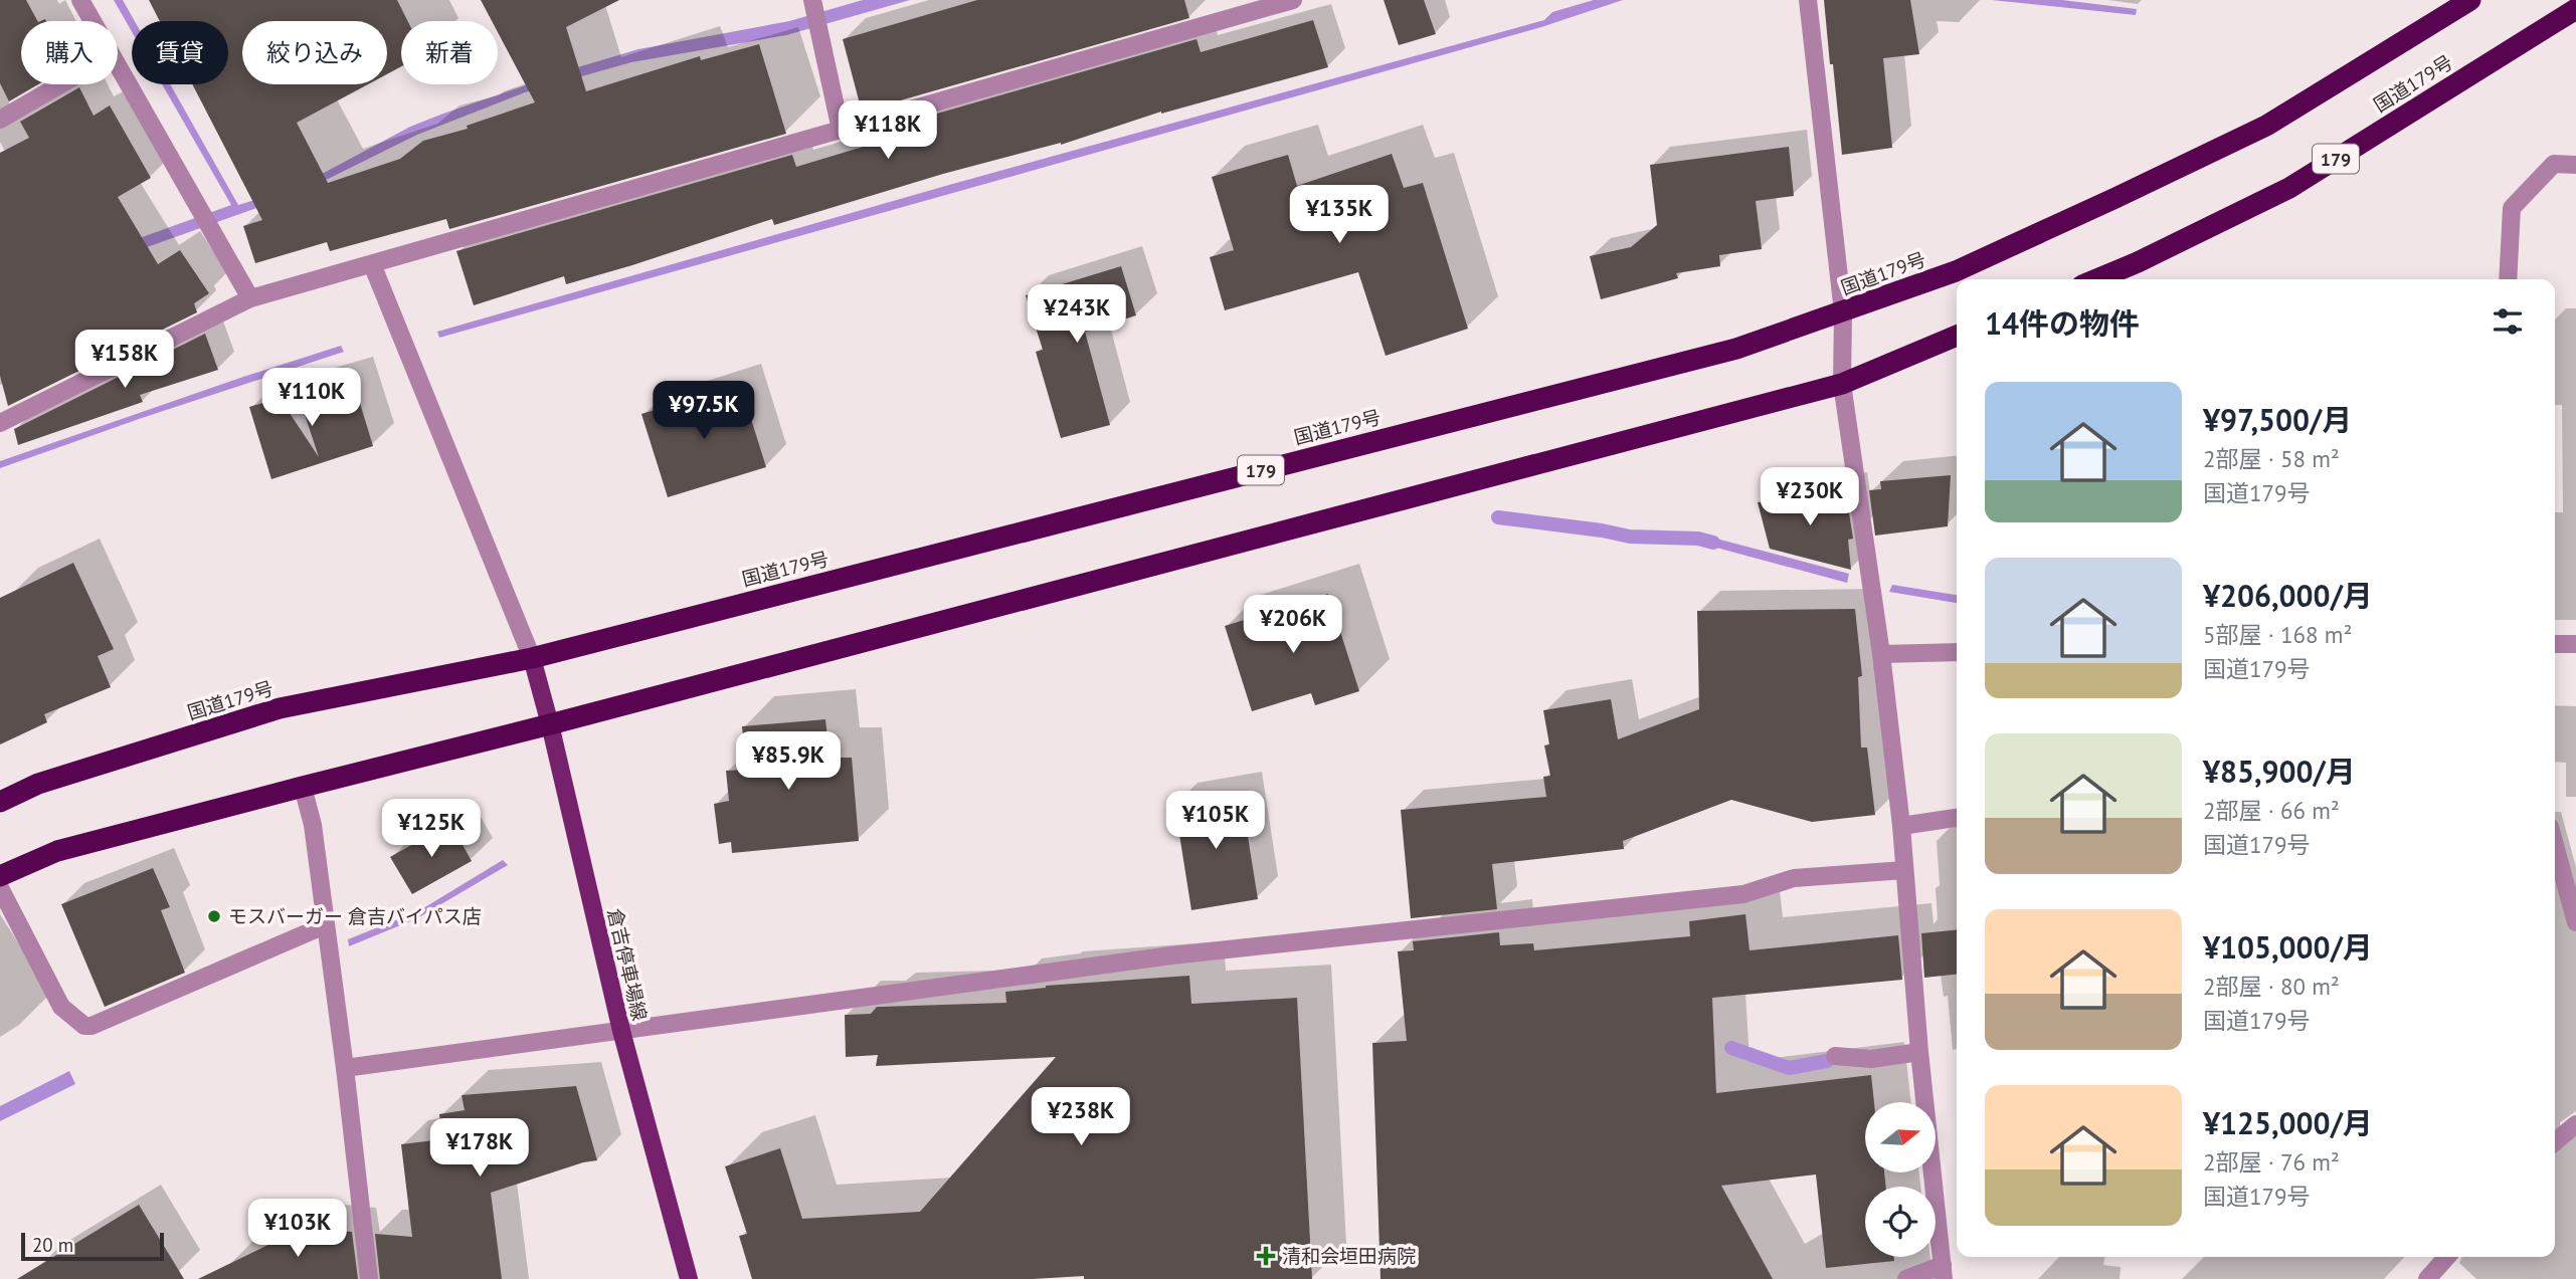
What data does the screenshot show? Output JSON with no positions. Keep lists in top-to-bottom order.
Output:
{
  "streets": {
    "highway": ["国道179号", "179"],
    "main road": ["倉吉停車場線"]
  },
  "crossings": [
    ["国道179号", "倉吉停車場線"]
  ],
  "places": {
    "other": ["モスバーガー 倉吉バイパス店"],
    "health": ["清和会垣田病院"]
  },
  "scale_bar": "20 m",
  "north": "right",
  "page": {
    "chip": [
      "購入",
      "賃貸",
      "絞り込み",
      "新着"
    ],
    "price": [
      "¥118K",
      "¥135K",
      "¥243K",
      "¥158K",
      "¥110K",
      "¥97.5K",
      "¥230K",
      "¥206K",
      "¥85.9K",
      "¥105K",
      "¥125K",
      "¥238K",
      "¥178K",
      "¥103K"
    ],
    "heading": "14件の物件",
    "list": [
      {
        "name": "¥97,500/月",
        "note": "2部屋 · 58 m² · 国道179号"
      },
      {
        "name": "¥206,000/月",
        "note": "5部屋 · 168 m² · 国道179号"
      },
      {
        "name": "¥85,900/月",
        "note": "2部屋 · 66 m² · 国道179号"
      },
      {
        "name": "¥105,000/月",
        "note": "2部屋 · 80 m² · 国道179号"
      },
      {
        "name": "¥125,000/月",
        "note": "2部屋 · 76 m² · 国道179号"
      }
    ],
    "scale": "20 m"
  }
}
